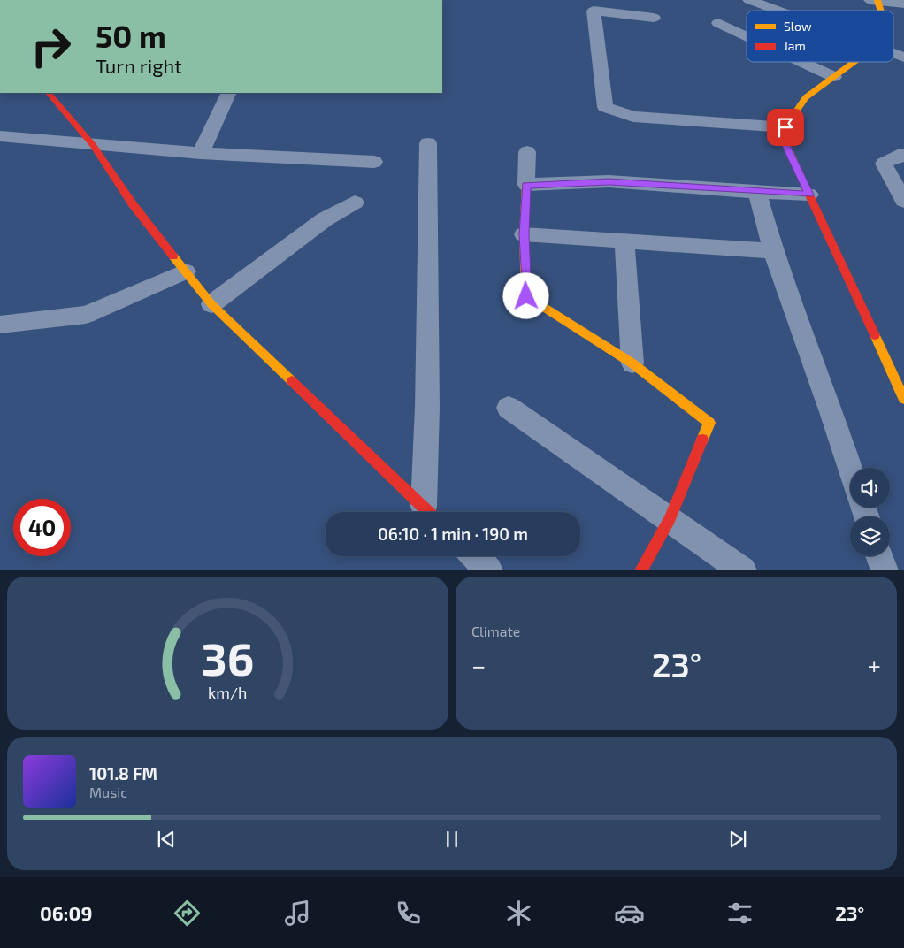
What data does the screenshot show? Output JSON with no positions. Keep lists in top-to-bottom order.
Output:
{
  "legend": ["Slow", "Jam"],
  "page": {
    "turn": ["50 m", "Turn right"],
    "limit": "40",
    "trip": "06:10 · 1 min · 190 m",
    "tile": "Climate",
    "heat": ["−", "23°", "+"],
    "song": ["101.8 FM", "Music"],
    "tabs": ["06:09", "23°"],
    "gauge": ["36", "km/h"]
  }
}
